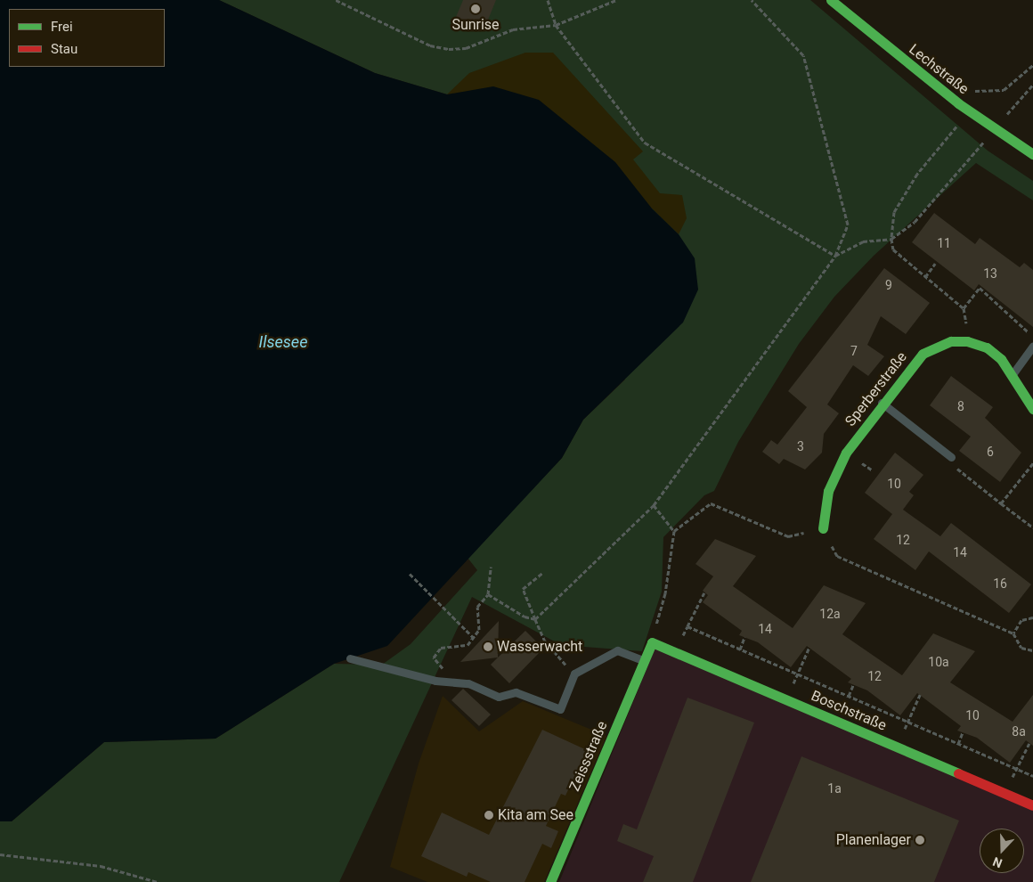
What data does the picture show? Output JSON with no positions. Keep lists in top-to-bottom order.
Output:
{
  "streets": {
    "street": [
      "Lechstraße",
      "Sperberstraße",
      "Boschstraße",
      "Zeissstraße"
    ]
  },
  "crossings": [
    ["Boschstraße", "Zeissstraße"]
  ],
  "water": ["Ilsesee"],
  "places": [
    "Sunrise",
    "Wasserwacht",
    "Kita am See",
    "Planenlager"
  ],
  "house_numbers": [
    "11",
    "13",
    "9",
    "7",
    "8",
    "3",
    "6",
    "10",
    "12",
    "14",
    "16",
    "12a",
    "14",
    "10a",
    "12",
    "10",
    "8a",
    "1a"
  ],
  "legend": ["Frei", "Stau"],
  "north": "bottom"
}
